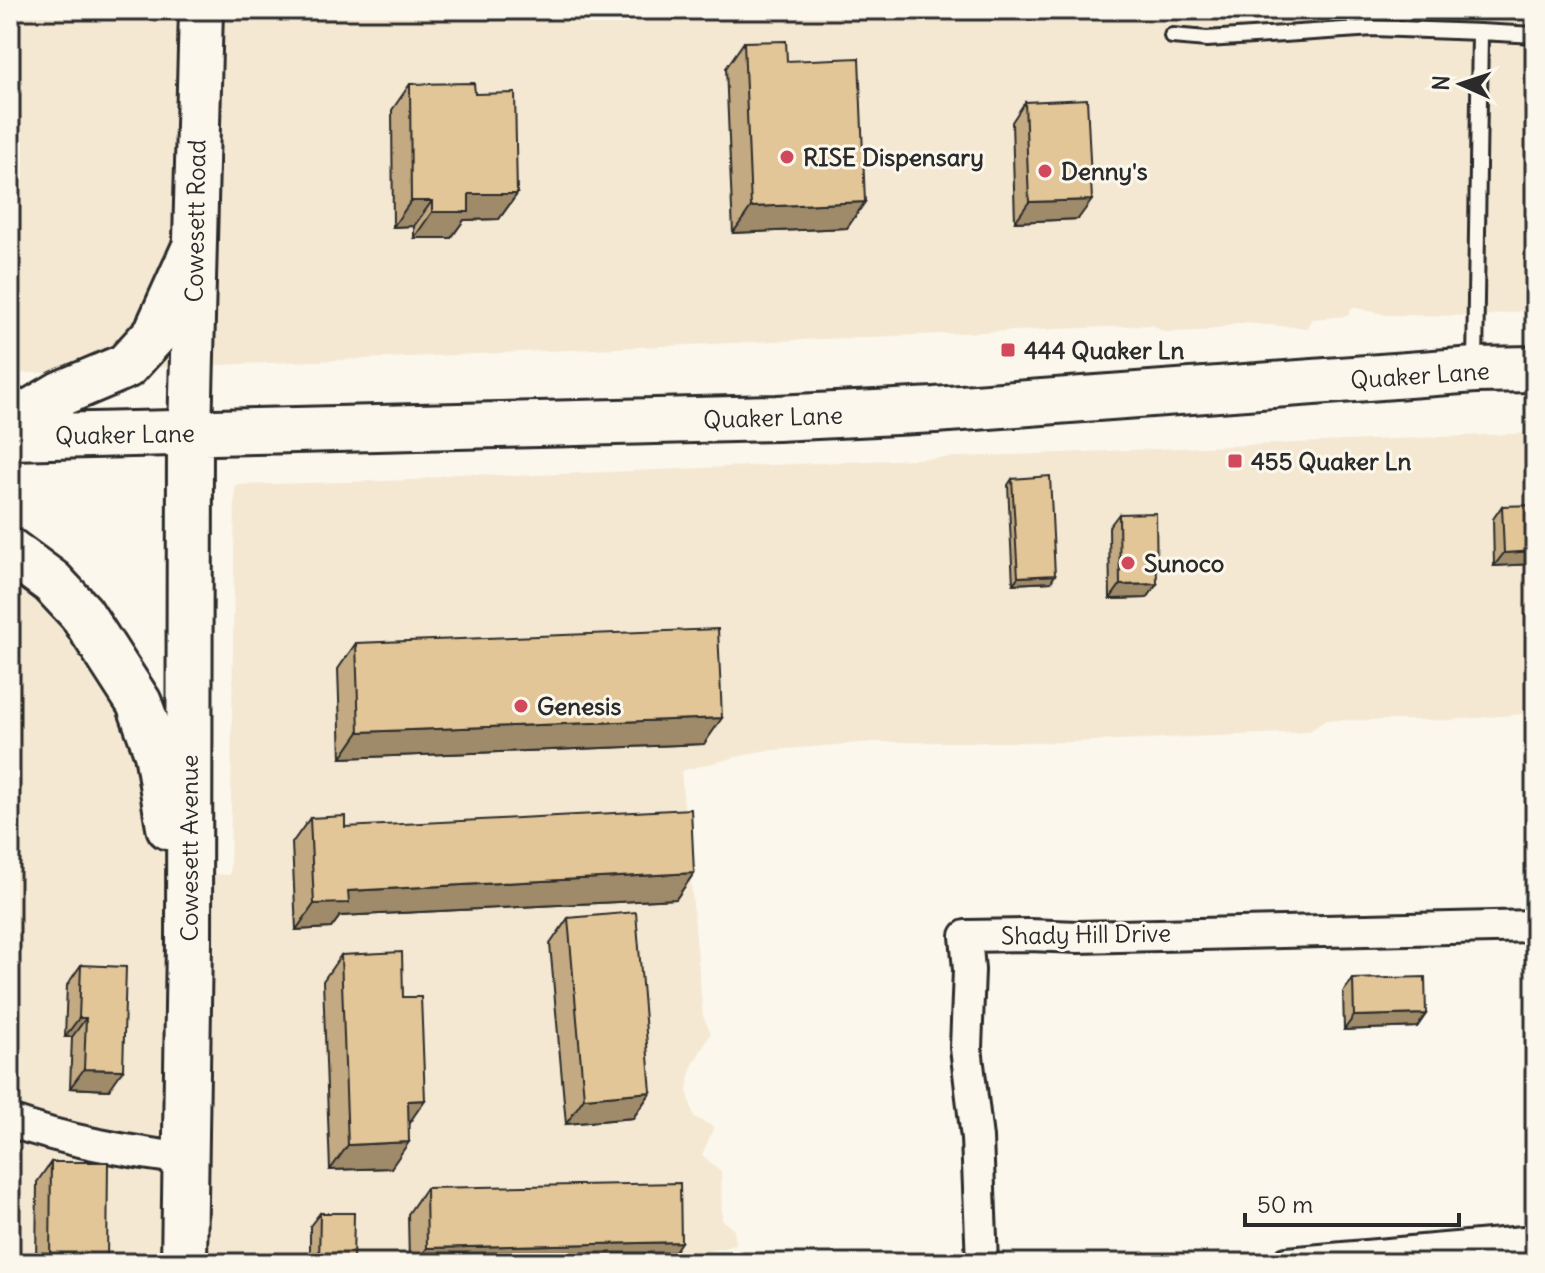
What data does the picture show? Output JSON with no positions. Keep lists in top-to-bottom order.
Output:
{
  "streets": {
    "main road": ["Cowesett Road", "Quaker Lane", "Cowesett Avenue"],
    "street": ["Shady Hill Drive"]
  },
  "crossings": [
    ["Cowesett Road", "Quaker Lane"],
    ["Cowesett Road", "Cowesett Avenue"],
    ["Quaker Lane", "Cowesett Avenue"]
  ],
  "places": {
    "other": [
      "RISE Dispensary",
      "Denny's",
      "Sunoco",
      "Genesis"
    ],
    "transit": ["444 Quaker Ln", "455 Quaker Ln"]
  },
  "scale_bar": "50 m",
  "north": "left"
}
